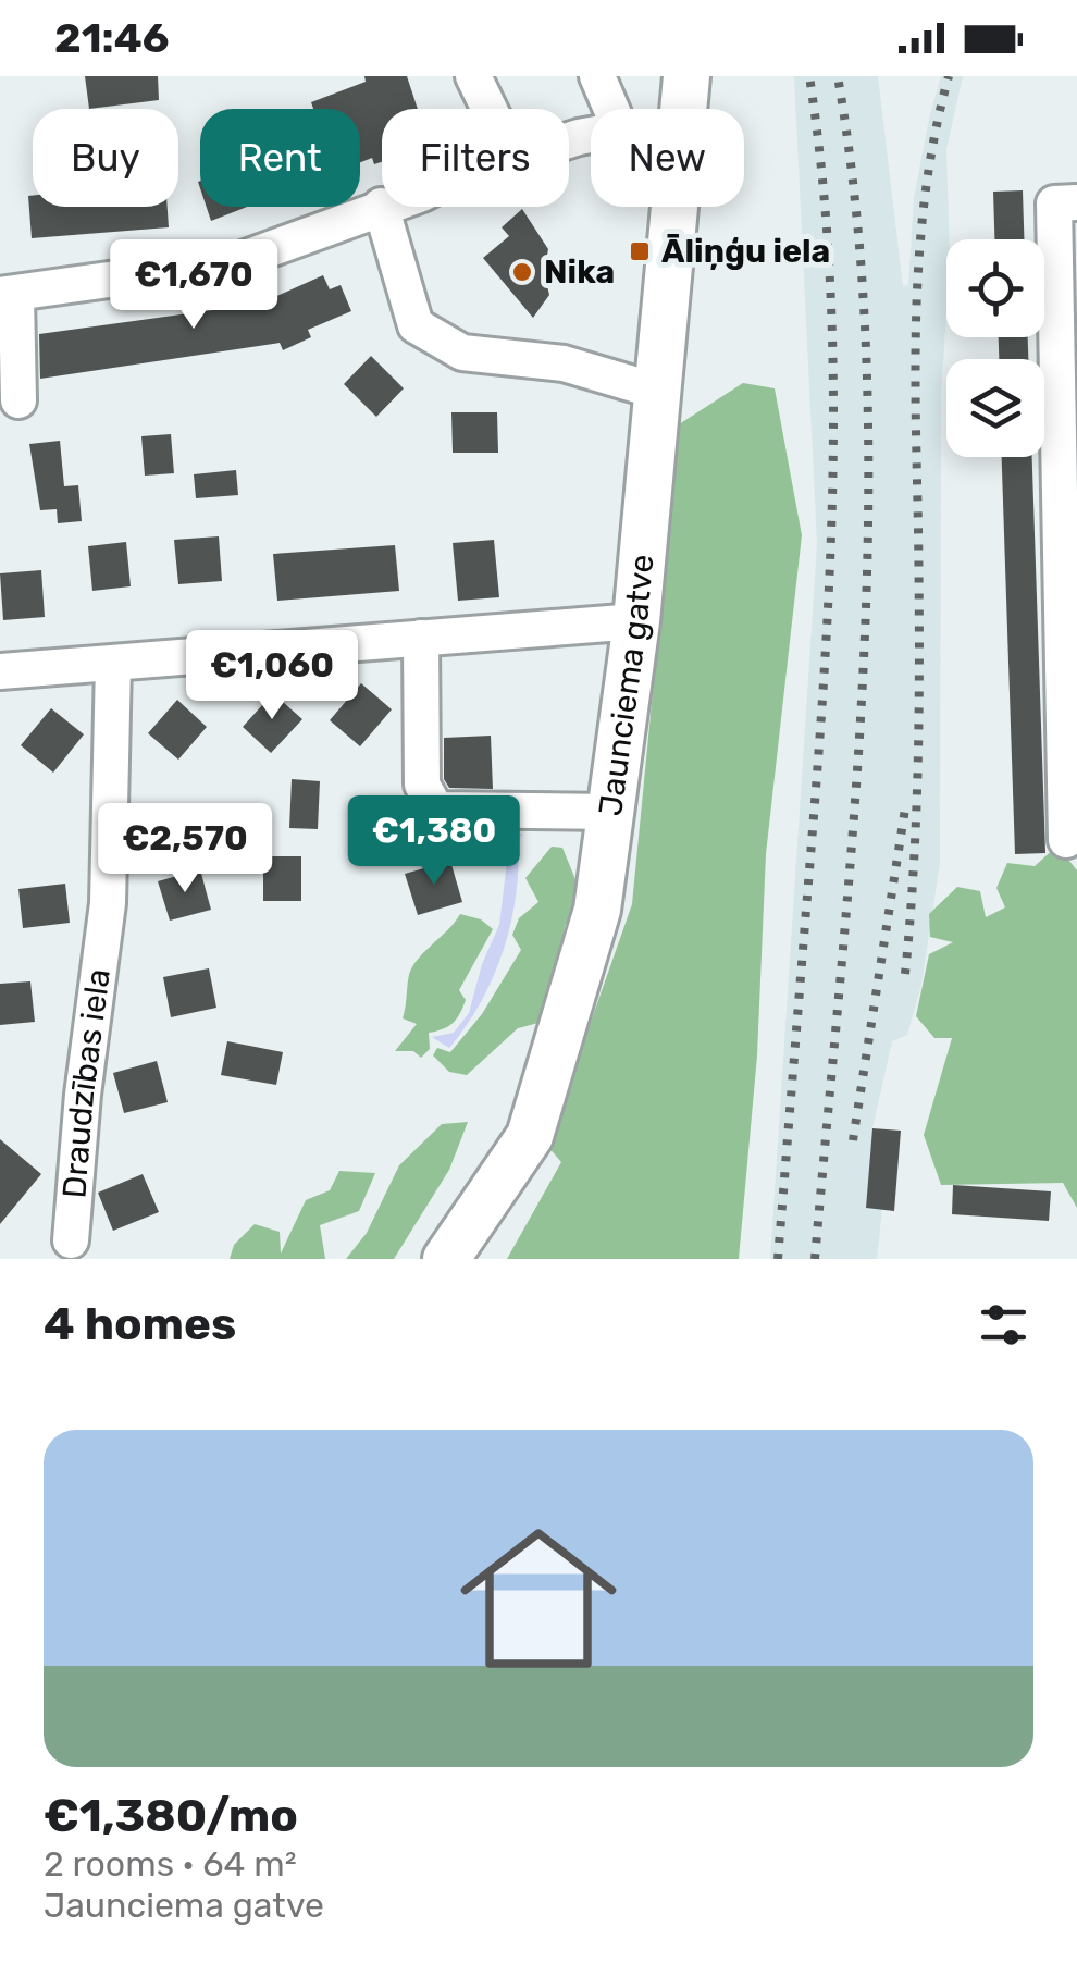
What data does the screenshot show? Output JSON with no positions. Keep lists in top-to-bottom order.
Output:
{
  "streets": {
    "main road": ["Jaunciema gatve"],
    "street": ["Draudzības iela"]
  },
  "places": {
    "transit": ["Āliņģu iela"],
    "other": ["Nika"]
  },
  "page": {
    "status": "21:46",
    "chip": [
      "Buy",
      "Rent",
      "Filters",
      "New"
    ],
    "price": [
      "€1,670",
      "€1,060",
      "€1,380",
      "€2,570"
    ],
    "heading": "4 homes",
    "list": [
      {
        "name": "€1,380/mo",
        "note": "2 rooms · 64 m² · Jaunciema gatve"
      }
    ]
  }
}
